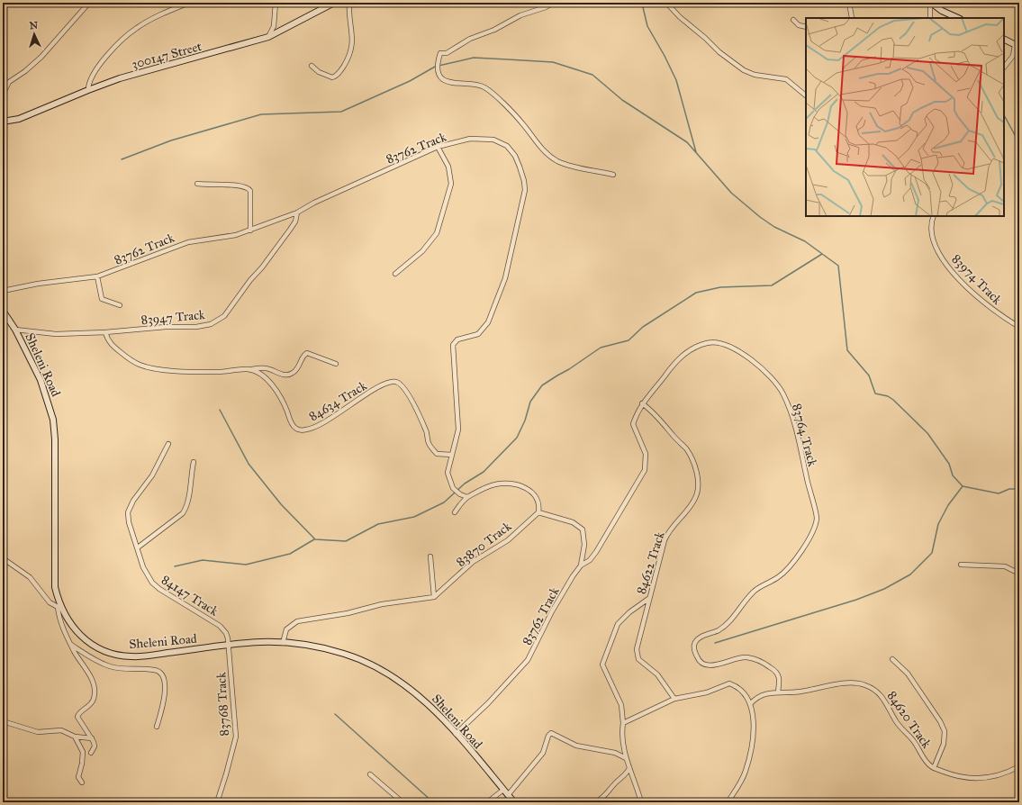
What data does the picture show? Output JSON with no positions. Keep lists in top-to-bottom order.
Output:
{
  "streets": {
    "street": [
      "300147 Street",
      "83762 Track",
      "83974 Track",
      "83947 Track",
      "Sheleni Road",
      "84634 Track",
      "83764 Track",
      "83870 Track",
      "84622 Track",
      "84147 Track",
      "83768 Track",
      "84620 Track"
    ]
  },
  "crossings": [
    ["83762 Track", "83947 Track"],
    ["83762 Track", "Sheleni Road"],
    ["83762 Track", "84634 Track"],
    ["83762 Track", "83764 Track"],
    ["83762 Track", "83870 Track"],
    ["83947 Track", "Sheleni Road"],
    ["Sheleni Road", "84147 Track"],
    ["Sheleni Road", "83768 Track"],
    ["83764 Track", "84622 Track"],
    ["83764 Track", "84620 Track"],
    ["84147 Track", "83768 Track"]
  ],
  "north": "top"
}
